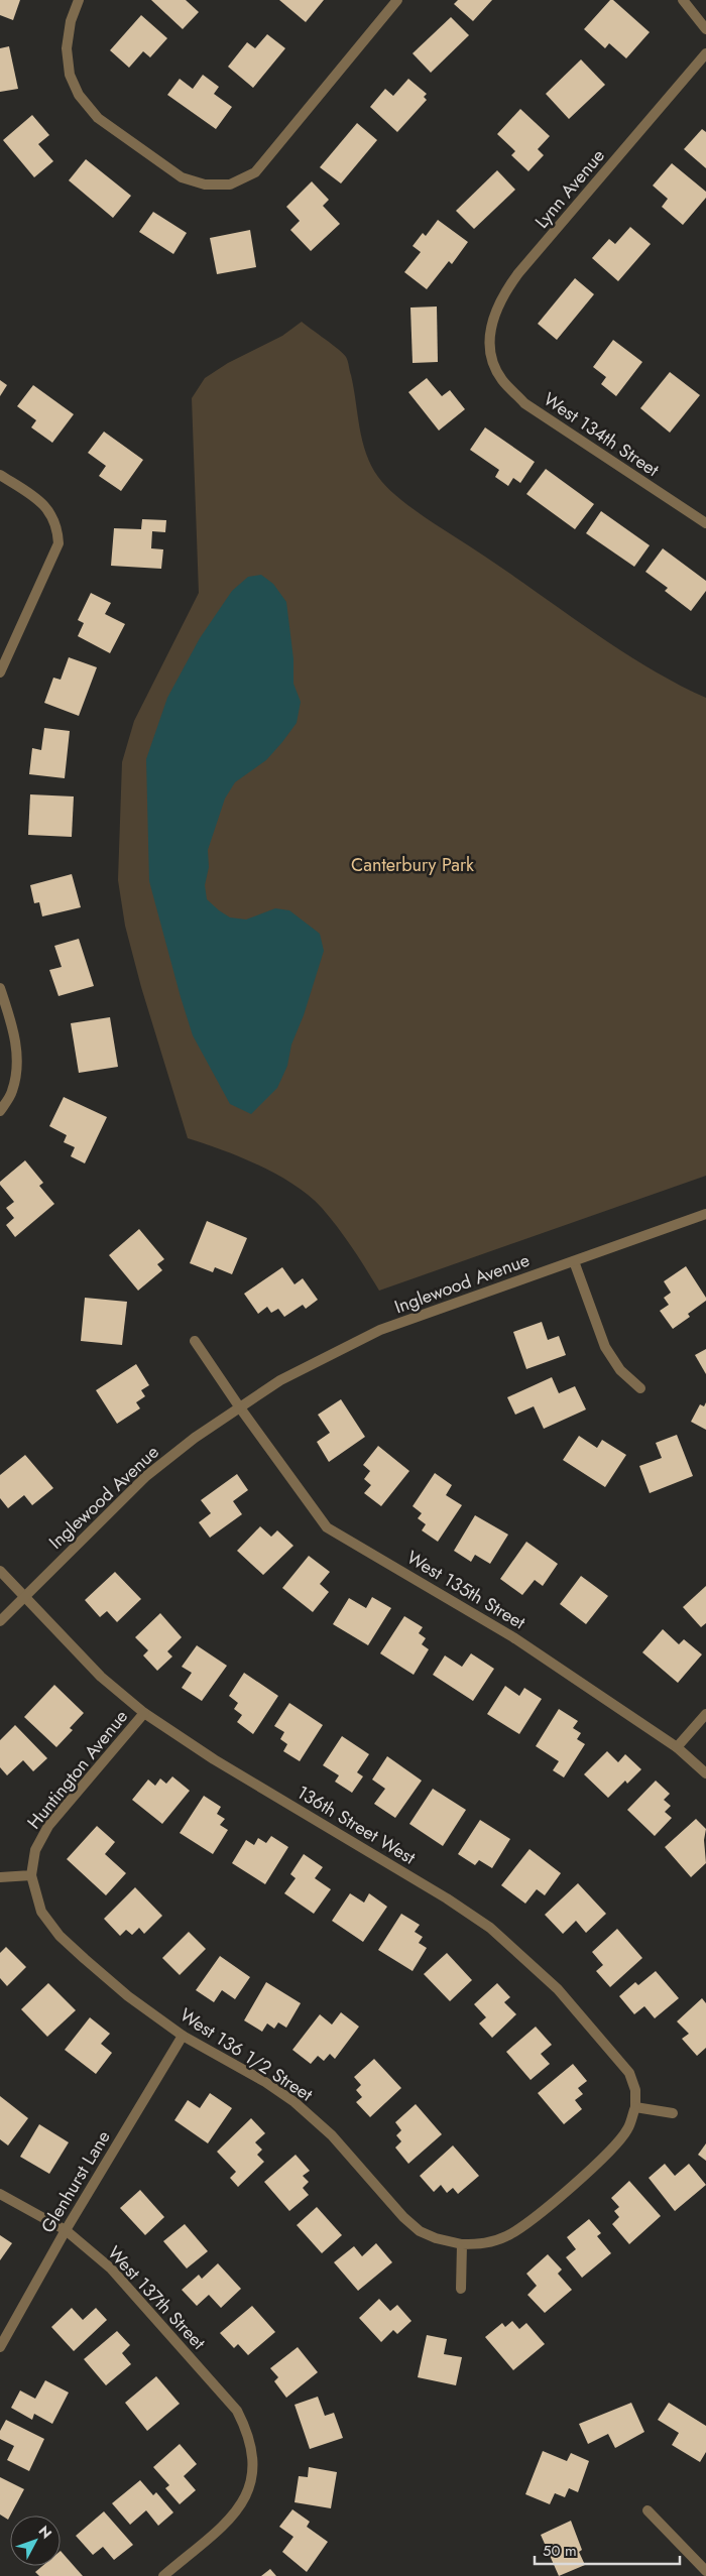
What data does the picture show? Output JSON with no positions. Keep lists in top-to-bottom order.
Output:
{
  "streets": {
    "street": [
      "Lynn Avenue",
      "West 134th Street",
      "Inglewood Avenue",
      "West 135th Street",
      "Huntington Avenue",
      "136th Street West",
      "West 136 1/2 Street",
      "Glenhurst Lane",
      "West 137th Street"
    ]
  },
  "crossings": [
    ["Lynn Avenue", "West 134th Street"],
    ["Inglewood Avenue", "West 135th Street"],
    ["Inglewood Avenue", "136th Street West"],
    ["Huntington Avenue", "136th Street West"],
    ["Huntington Avenue", "West 136 1/2 Street"],
    ["136th Street West", "West 136 1/2 Street"],
    ["West 136 1/2 Street", "Glenhurst Lane"],
    ["Glenhurst Lane", "West 137th Street"]
  ],
  "parks": ["Canterbury Park"],
  "scale_bar": "50 m",
  "north": "top right"
}
